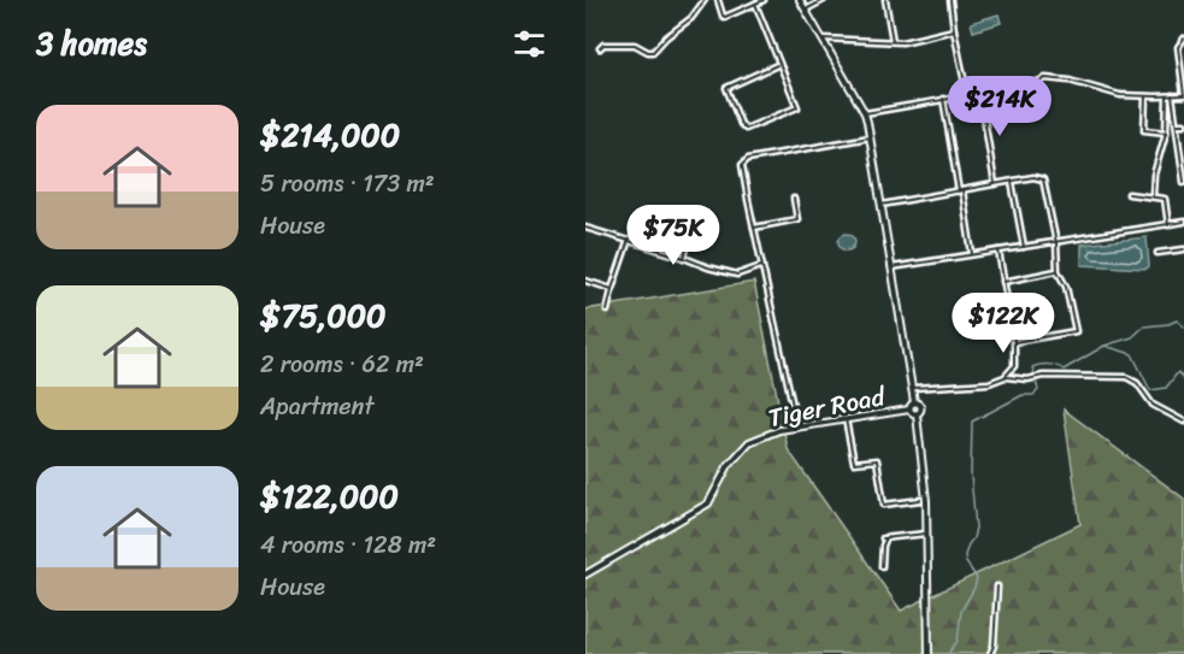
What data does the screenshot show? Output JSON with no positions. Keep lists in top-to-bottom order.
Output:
{
  "streets": {
    "street": ["Tiger Road"]
  },
  "page": {
    "heading": "3 homes",
    "price": ["$214K", "$75K", "$122K"],
    "list": [
      {
        "name": "$214,000",
        "note": "5 rooms · 173 m² · House"
      },
      {
        "name": "$75,000",
        "note": "2 rooms · 62 m² · Apartment"
      },
      {
        "name": "$122,000",
        "note": "4 rooms · 128 m² · House"
      }
    ]
  }
}
